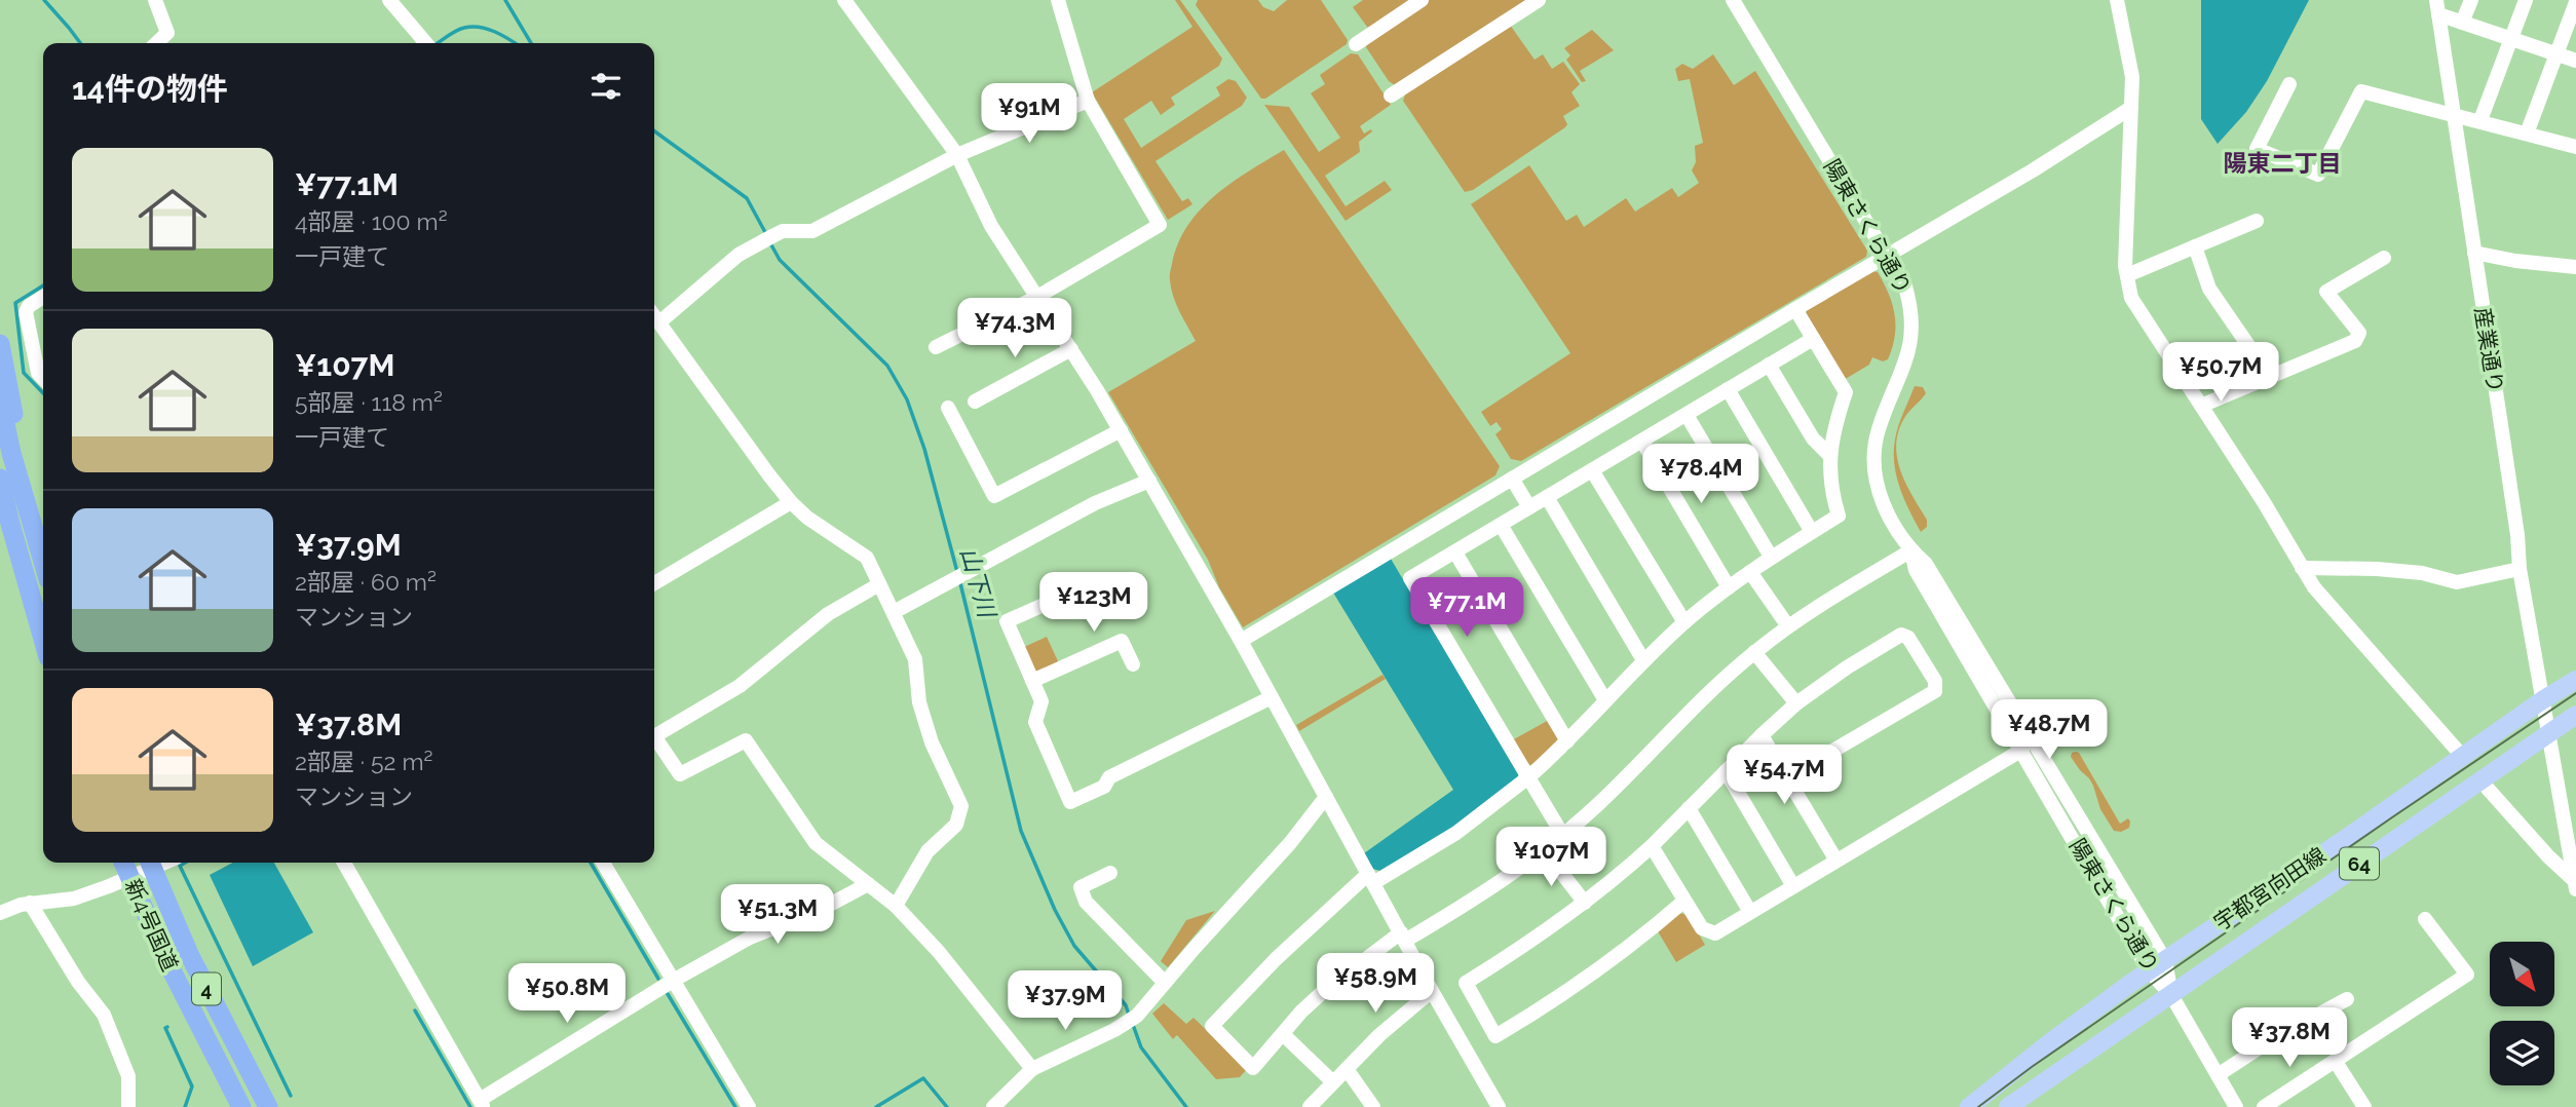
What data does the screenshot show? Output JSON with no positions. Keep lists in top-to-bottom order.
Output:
{
  "streets": {
    "highway": ["新4号国道", "4"],
    "main road": ["64", "宇都宮向田線"],
    "street": ["陽東さくら通り", "産業通り"]
  },
  "crossings": [
    ["陽東さくら通り", "宇都宮向田線"],
    ["産業通り", "宇都宮向田線"]
  ],
  "districts": ["陽東二丁目"],
  "water": ["山下川"],
  "north": "bottom right",
  "page": {
    "heading": "14件の物件",
    "price": [
      "¥91M",
      "¥74.3M",
      "¥50.7M",
      "¥78.4M",
      "¥123M",
      "¥77.1M",
      "¥48.7M",
      "¥54.7M",
      "¥107M",
      "¥51.3M",
      "¥58.9M",
      "¥50.8M",
      "¥37.9M",
      "¥37.8M"
    ],
    "list": [
      {
        "name": "¥77.1M",
        "note": "4部屋 · 100 m² · 一戸建て"
      },
      {
        "name": "¥107M",
        "note": "5部屋 · 118 m² · 一戸建て"
      },
      {
        "name": "¥37.9M",
        "note": "2部屋 · 60 m² · マンション"
      },
      {
        "name": "¥37.8M",
        "note": "2部屋 · 52 m² · マンション"
      }
    ]
  }
}
